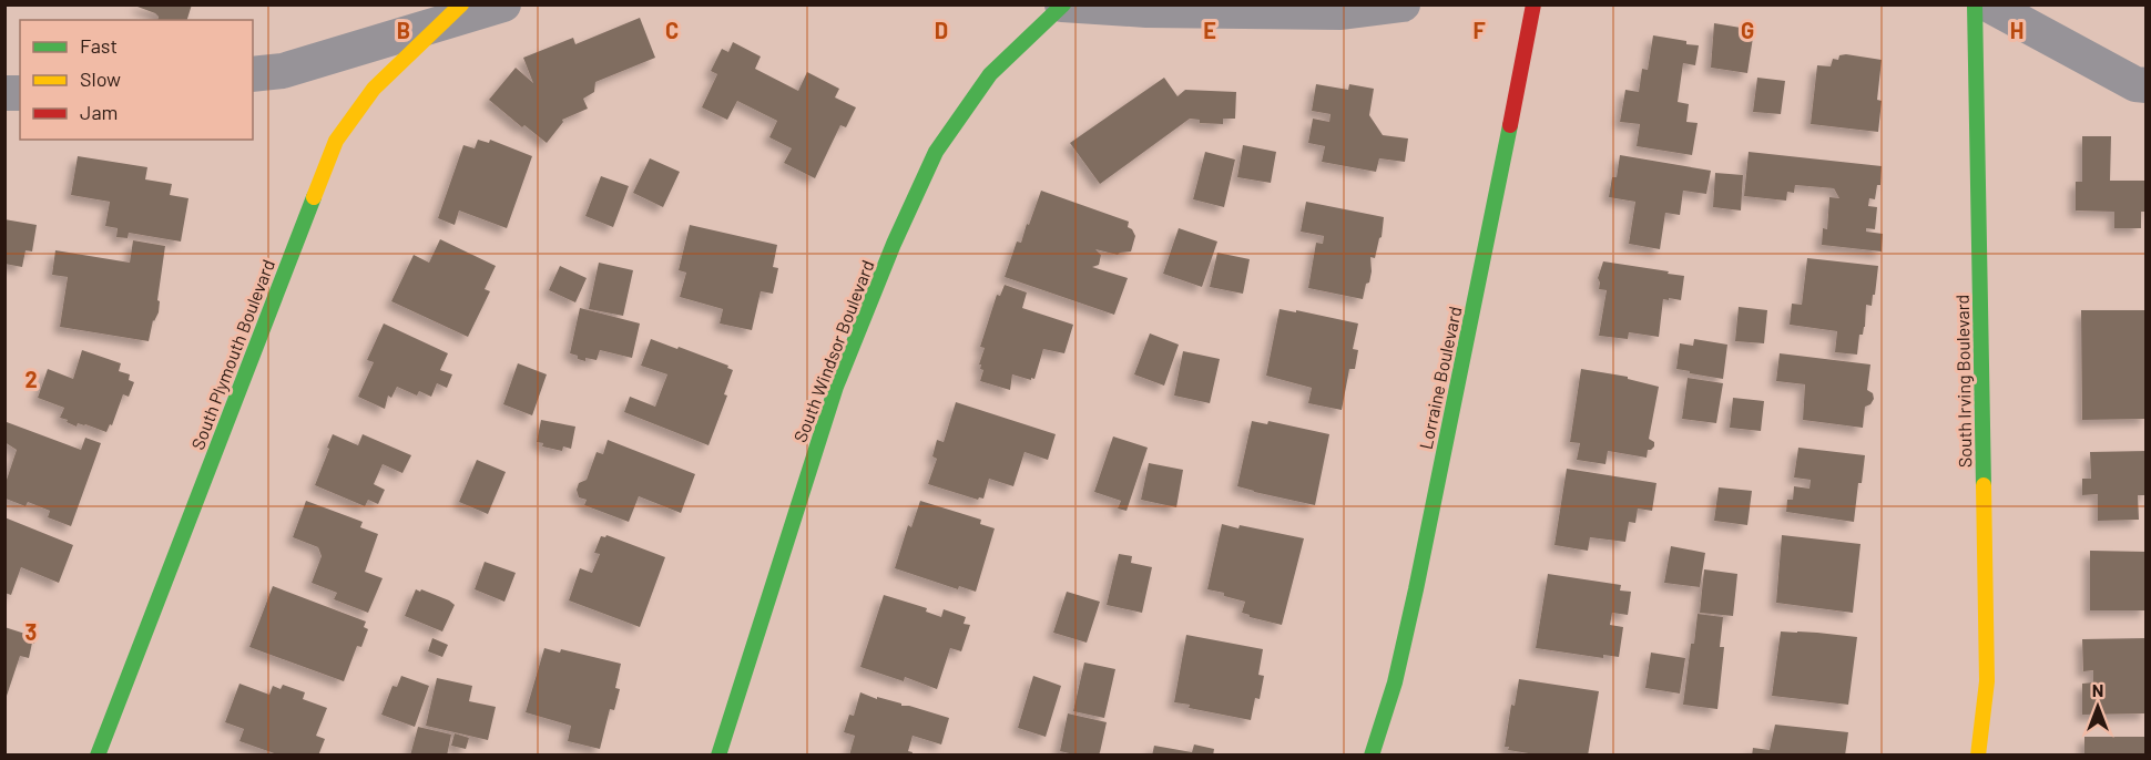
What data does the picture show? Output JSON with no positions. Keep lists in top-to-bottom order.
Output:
{
  "streets": {
    "street": [
      "South Windsor Boulevard",
      "South Plymouth Boulevard",
      "Lorraine Boulevard",
      "South Irving Boulevard"
    ]
  },
  "legend": ["Fast", "Slow", "Jam"],
  "north": "top",
  "grid": {
    "columns": [
      "B",
      "C",
      "D",
      "E",
      "F",
      "G",
      "H"
    ],
    "rows": ["2", "3"]
  }
}
